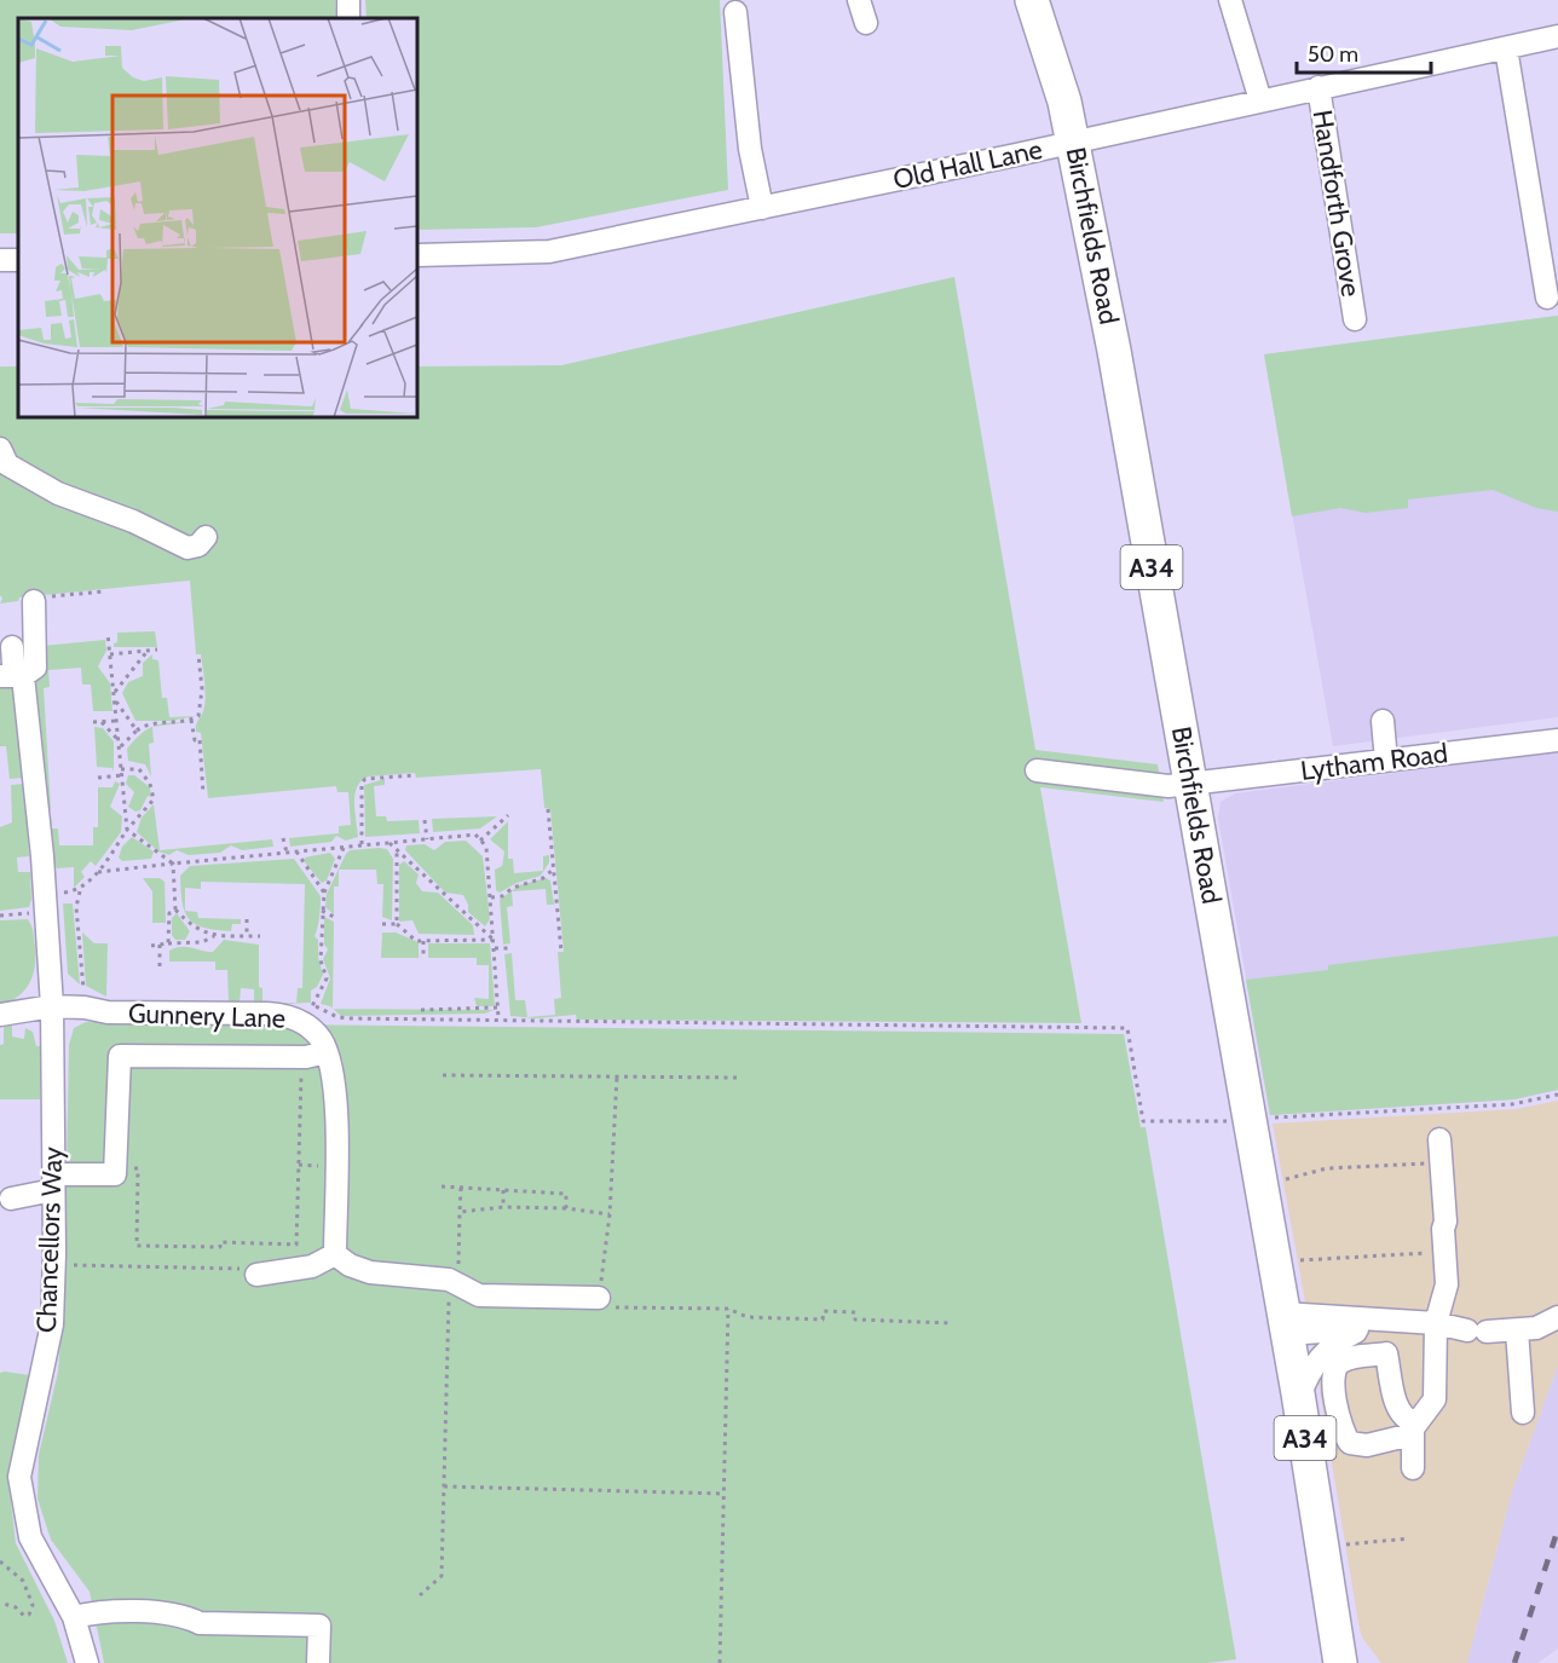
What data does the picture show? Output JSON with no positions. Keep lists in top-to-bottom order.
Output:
{
  "streets": {
    "highway": ["Birchfields Road", "A34"],
    "street": [
      "Old Hall Lane",
      "Handforth Grove",
      "Lytham Road",
      "Gunnery Lane",
      "Chancellors Way"
    ]
  },
  "crossings": [
    ["Old Hall Lane", "Handforth Grove"],
    ["Old Hall Lane", "Birchfields Road"],
    ["Birchfields Road", "Lytham Road"],
    ["Gunnery Lane", "Chancellors Way"]
  ],
  "scale_bar": "50 m"
}
